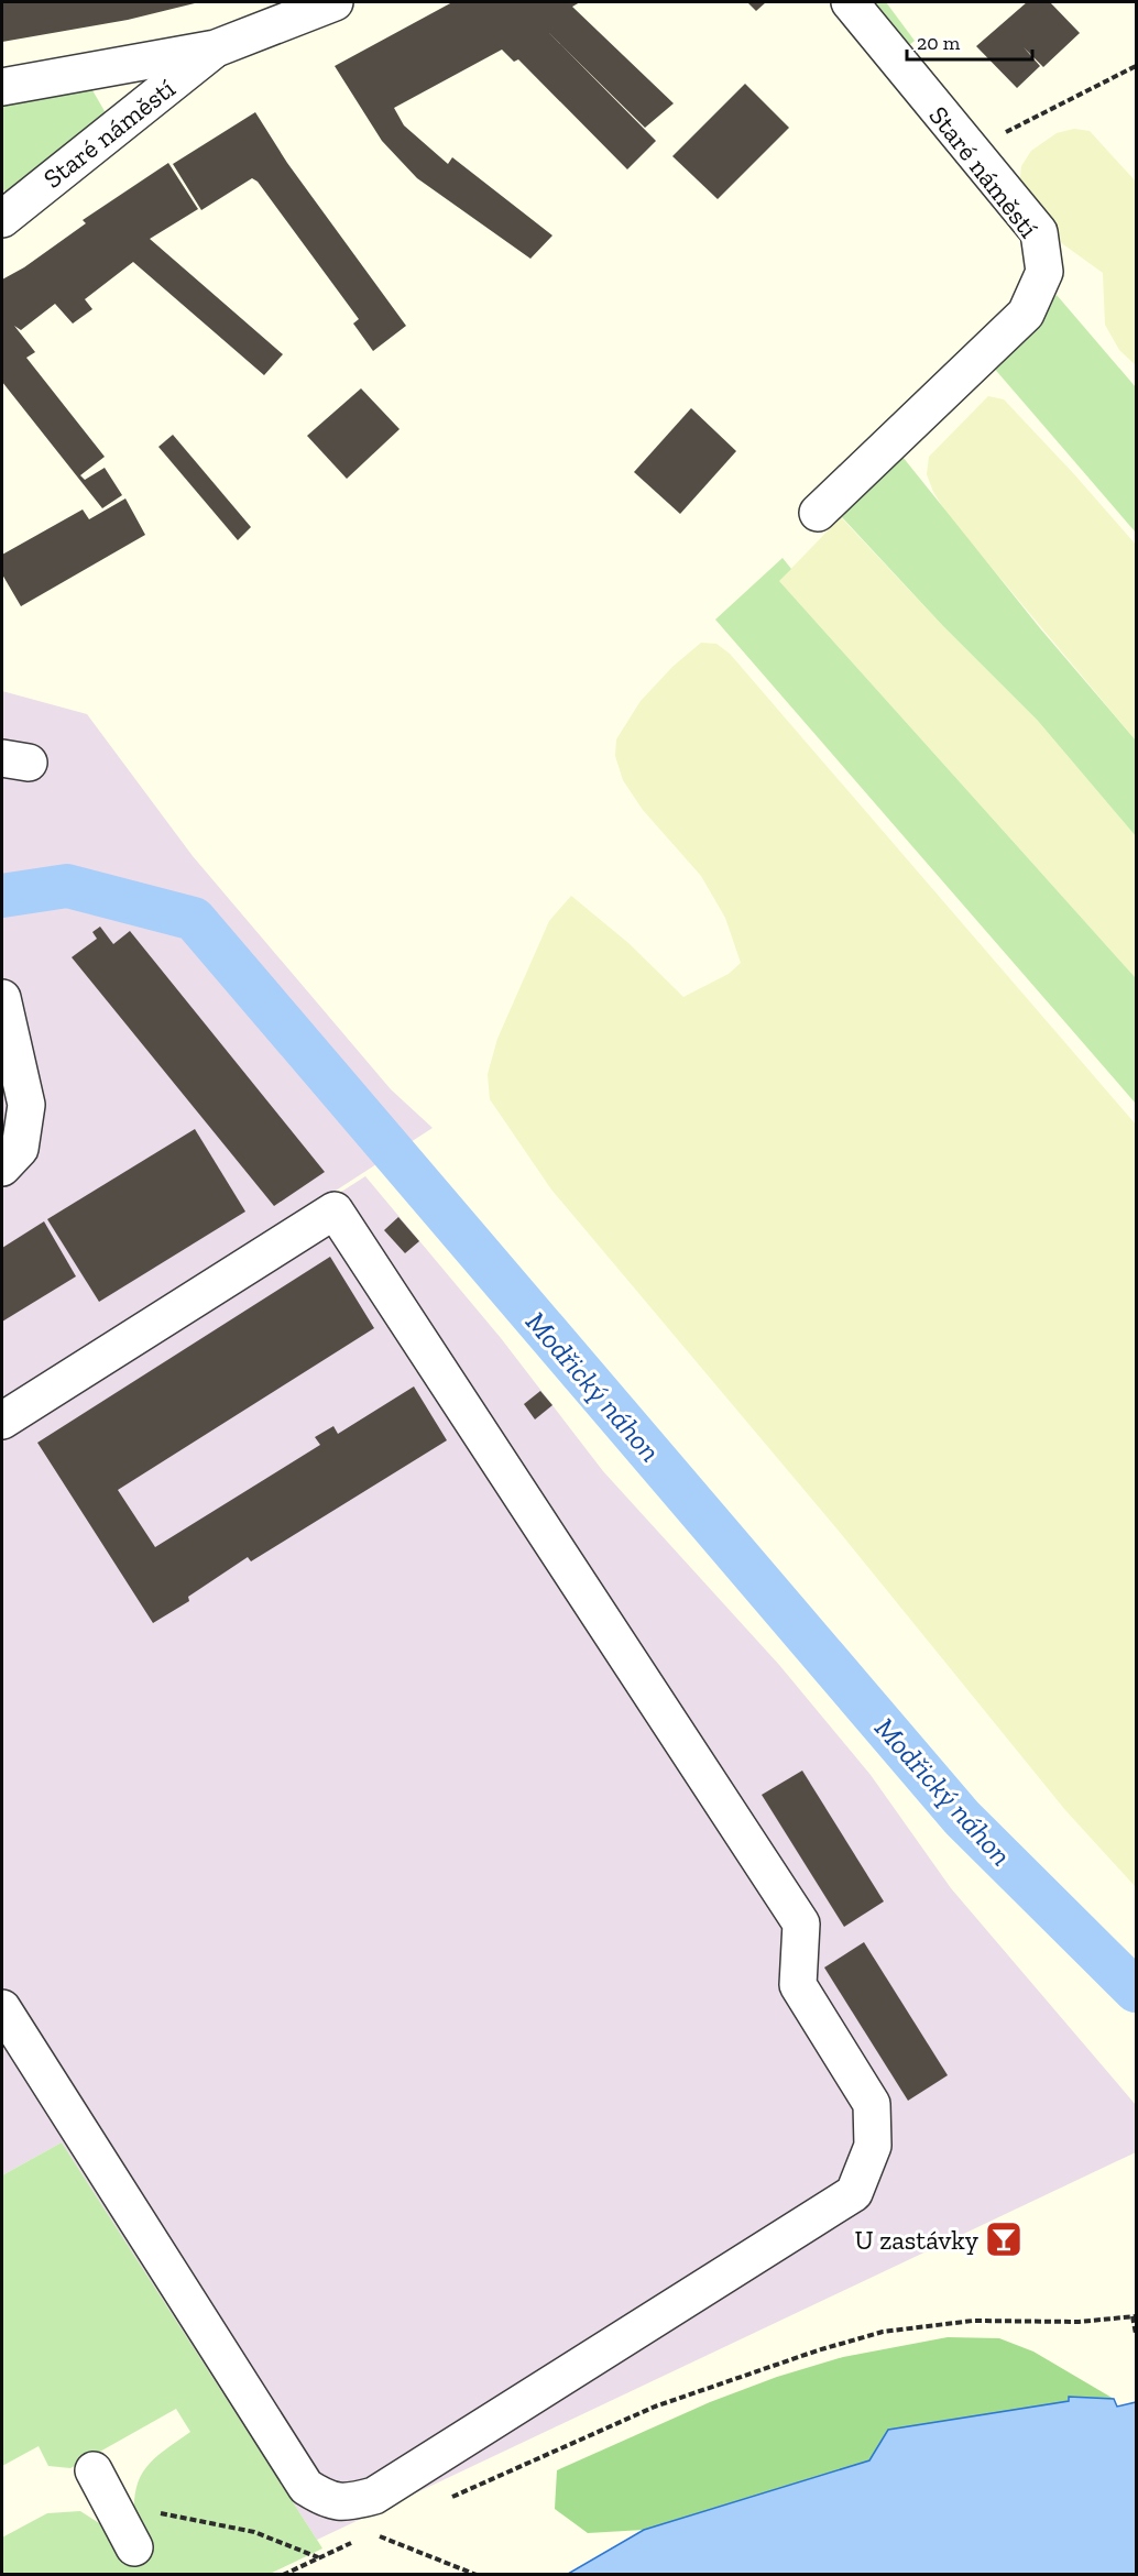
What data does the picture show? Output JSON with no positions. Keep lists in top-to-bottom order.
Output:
{
  "streets": {
    "street": ["Staré náměstí"]
  },
  "water": ["Modřický náhon"],
  "places": {
    "bar": ["U zastávky"]
  },
  "scale_bar": "20 m"
}
